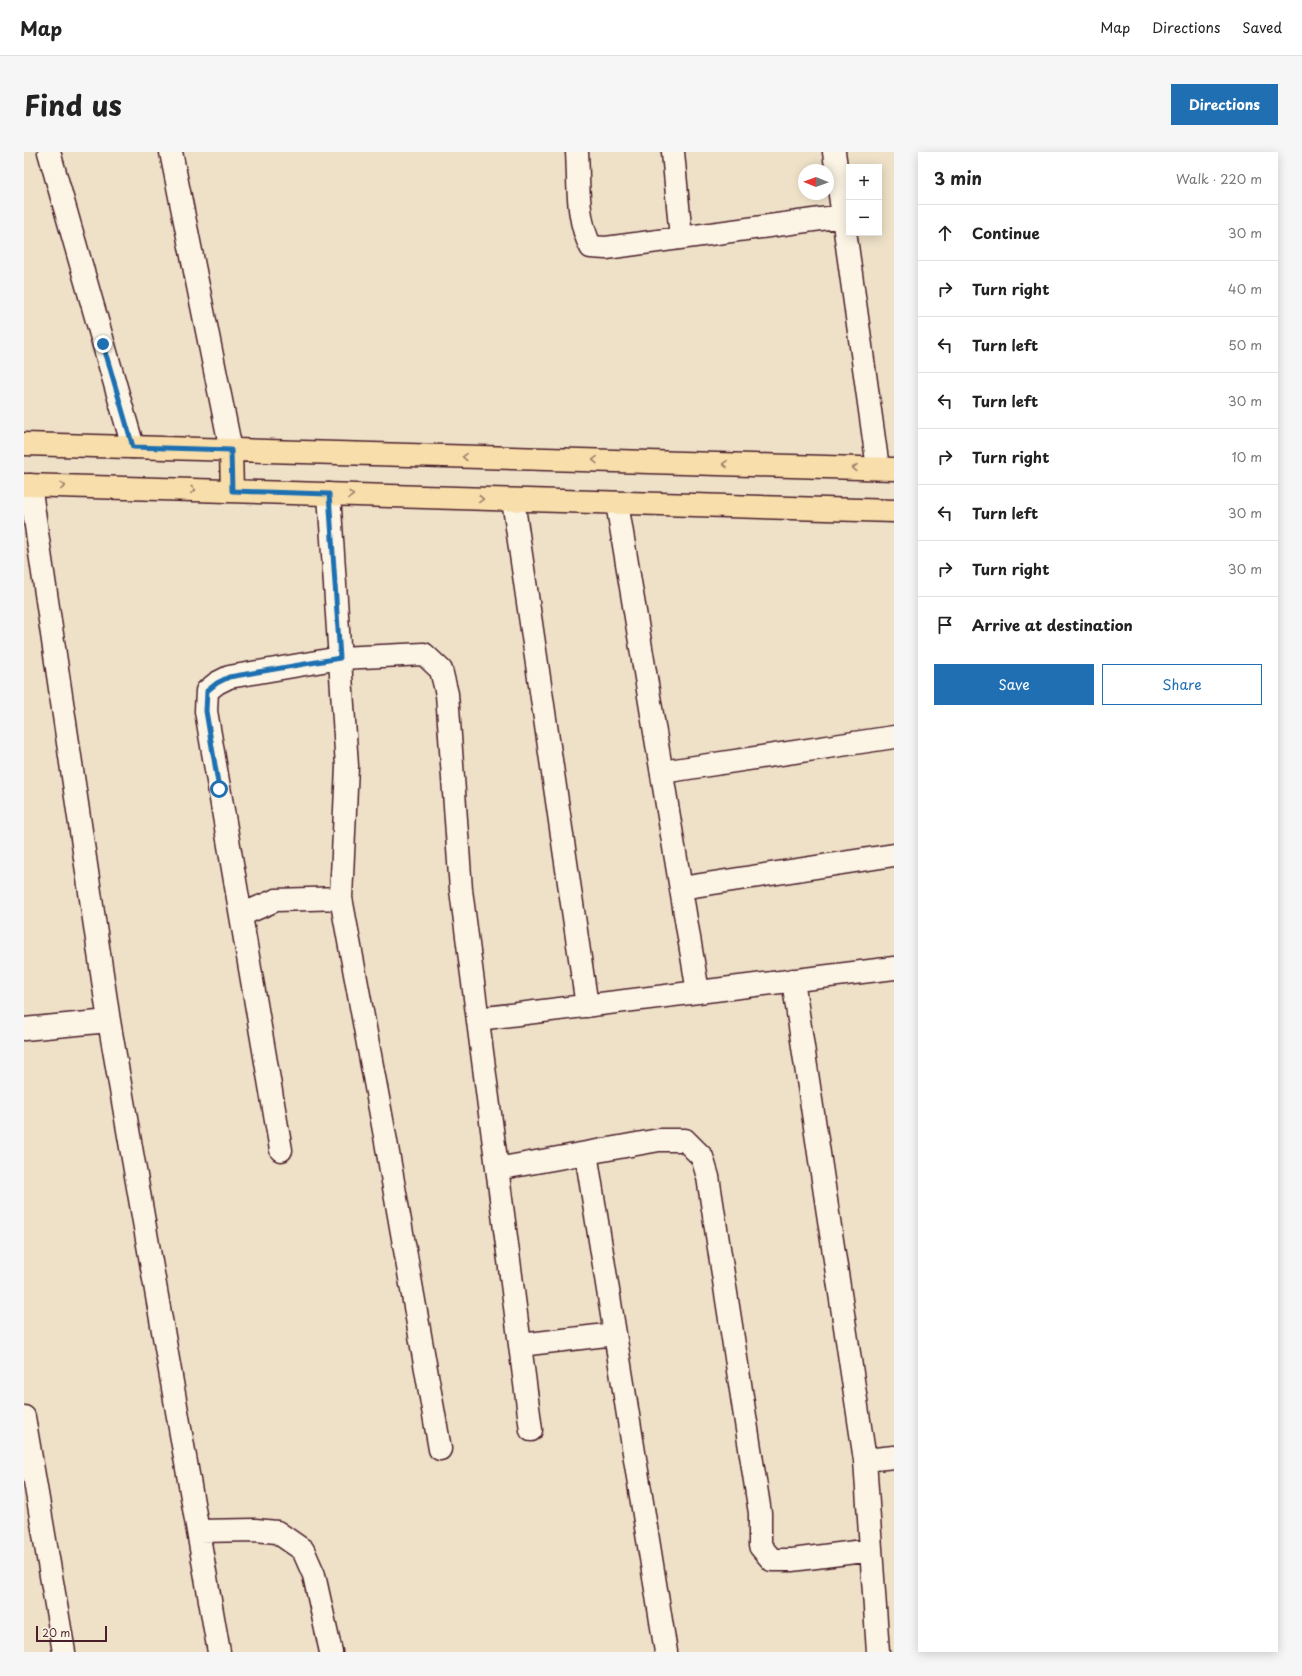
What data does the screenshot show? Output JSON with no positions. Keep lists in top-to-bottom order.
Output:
{
  "scale_bar": "20 m",
  "north": "left",
  "page": {
    "header": "Map",
    "nav": ["Map", "Directions", "Saved"],
    "title": "Find us",
    "buttons": [
      "Directions",
      ["Save", "Share"]
    ],
    "heading": ["3 min", "Walk · 220 m"],
    "map_buttons": ["+", "−"],
    "list": [
      ["Continue", "30 m"],
      ["Turn right", "40 m"],
      ["Turn left", "50 m"],
      ["Turn left", "30 m"],
      ["Turn right", "10 m"],
      ["Turn left", "30 m"],
      ["Turn right", "30 m"],
      "Arrive at destination"
    ],
    "scale": "20 m"
  }
}
